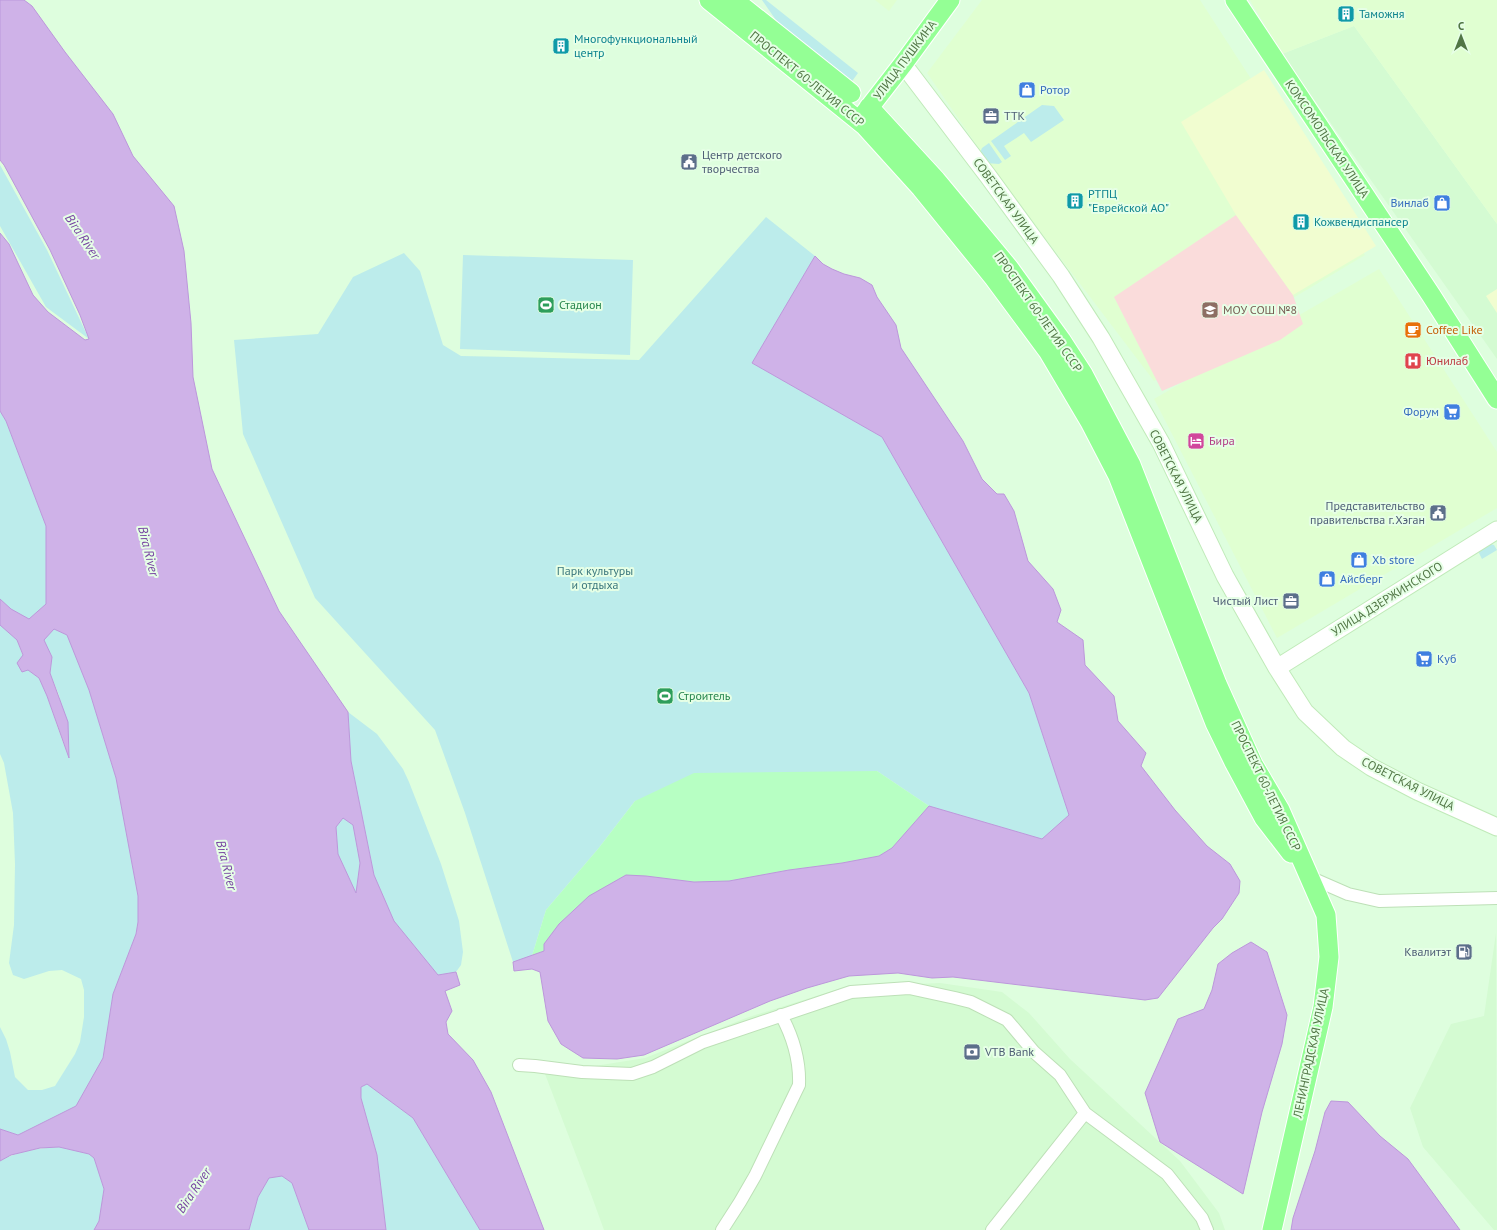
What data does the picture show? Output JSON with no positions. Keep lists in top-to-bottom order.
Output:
{
  "streets": {
    "main road": [
      "УЛИЦА ПУШКИНА",
      "ПРОСПЕКТ 60-ЛЕТИЯ СССР",
      "КОМСОМОЛЬСКАЯ УЛИЦА",
      "СОВЕТСКАЯ УЛИЦА",
      "УЛИЦА ДЗЕРЖИНСКОГО",
      "ЛЕНИНГРАДСКАЯ УЛИЦА"
    ]
  },
  "crossings": [
    ["УЛИЦА ПУШКИНА", "ПРОСПЕКТ 60-ЛЕТИЯ СССР"],
    ["УЛИЦА ПУШКИНА", "СОВЕТСКАЯ УЛИЦА"],
    ["ПРОСПЕКТ 60-ЛЕТИЯ СССР", "ЛЕНИНГРАДСКАЯ УЛИЦА"],
    ["СОВЕТСКАЯ УЛИЦА", "УЛИЦА ДЗЕРЖИНСКОГО"]
  ],
  "water": ["Bira River"],
  "parks": ["Парк культуры и отдыха"],
  "places": {
    "building": [
      "Таможня",
      "Многофункциональный центр",
      "РТПЦ \"Еврейской АО\"",
      "Кожвендиспансер"
    ],
    "shop": [
      "Ротор",
      "Винлаб",
      "Xb store",
      "Айсберг"
    ],
    "office": ["ТТК", "Чистый Лист"],
    "public building": ["Центр детского творчества", "Представительство правительства г.Хэган"],
    "sports": ["Стадион", "Строитель"],
    "school or university": ["МОУ СОШ №8"],
    "cafe": ["Coffee Like"],
    "hospital": ["Юнилаб"],
    "supermarket": ["Форум", "Куб"],
    "hotel": ["Бира"],
    "fuel station": ["Квалитэт"],
    "bank": ["VTB Bank"]
  },
  "north": "top"
}
